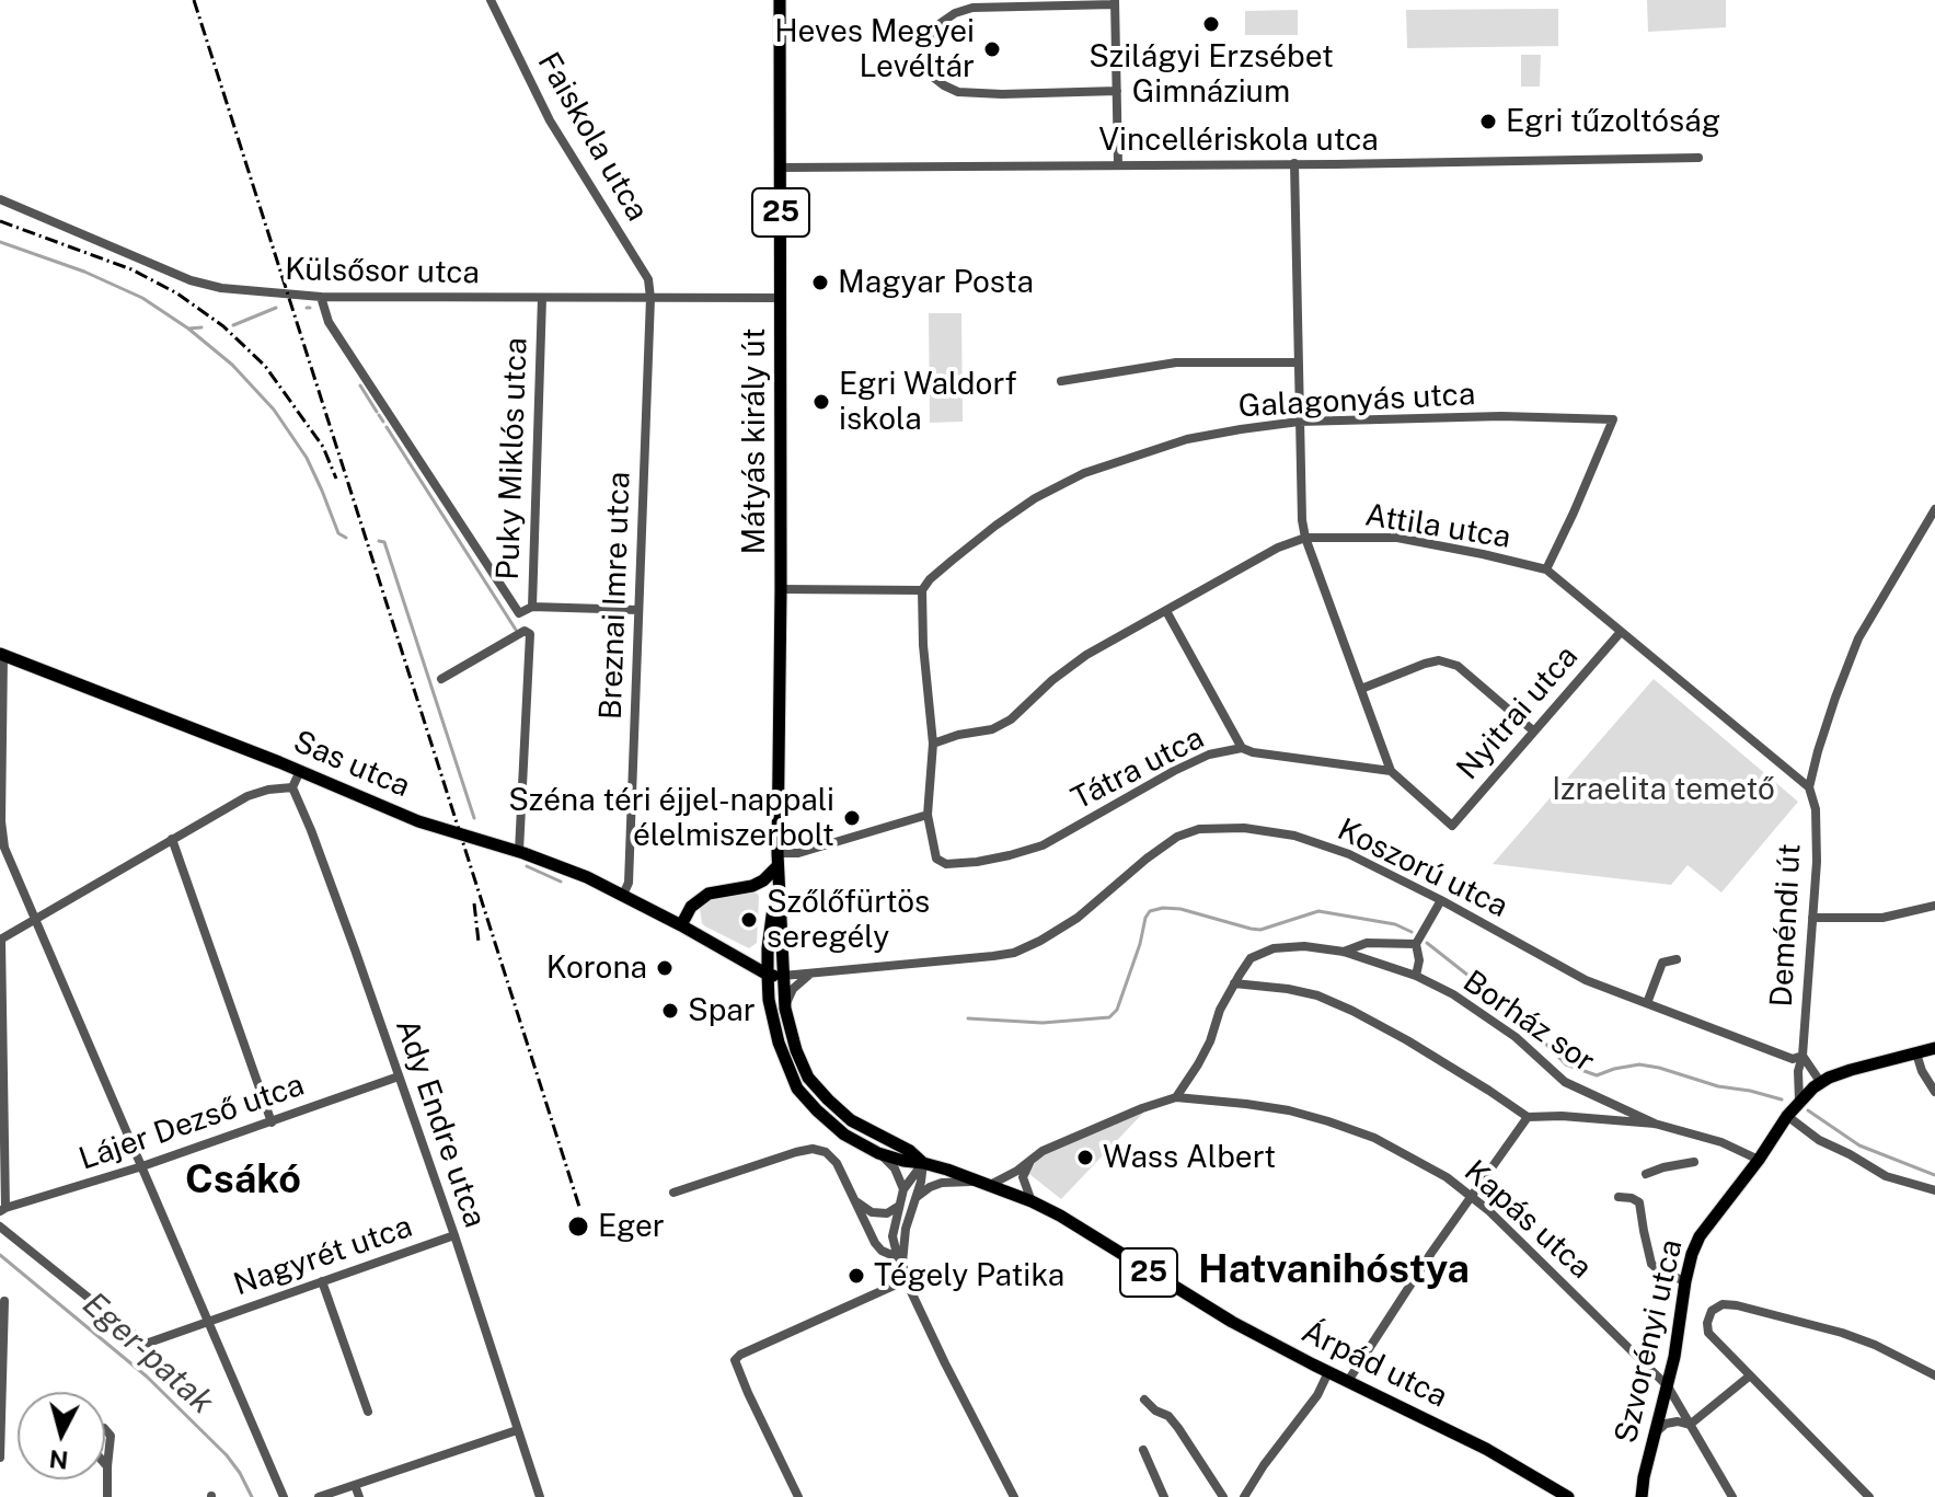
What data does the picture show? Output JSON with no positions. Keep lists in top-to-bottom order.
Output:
{
  "streets": {
    "main road": [
      "25",
      "Mátyás király út",
      "Sas utca",
      "Szvorényi utca",
      "Árpád utca"
    ],
    "street": [
      "Faiskola utca",
      "Vincellériskola utca",
      "Külsősor utca",
      "Galagonyás utca",
      "Puky Miklós utca",
      "Attila utca",
      "Breznai Imre utca",
      "Nyitrai utca",
      "Tátra utca",
      "Koszorú utca",
      "Deméndi út",
      "Borház sor",
      "Lájer Dezső utca",
      "Ady Endre utca",
      "Kapás utca",
      "Nagyrét utca"
    ]
  },
  "crossings": [
    ["Faiskola utca", "Külsősor utca"],
    ["Faiskola utca", "Breznai Imre utca"],
    ["Vincellériskola utca", "Mátyás király út"],
    ["Külsősor utca", "Mátyás király út"],
    ["Külsősor utca", "Puky Miklós utca"],
    ["Külsősor utca", "Breznai Imre utca"],
    ["Galagonyás utca", "Attila utca"],
    ["Mátyás király út", "Sas utca"],
    ["Mátyás király út", "Koszorú utca"],
    ["Mátyás király út", "Árpád utca"],
    ["Attila utca", "Nyitrai utca"],
    ["Attila utca", "Deméndi út"],
    ["Breznai Imre utca", "Sas utca"],
    ["Nyitrai utca", "Tátra utca"],
    ["Sas utca", "Koszorú utca"],
    ["Koszorú utca", "Deméndi út"],
    ["Deméndi út", "Szvorényi utca"],
    ["Borház sor", "Kapás utca"],
    ["Lájer Dezső utca", "Ady Endre utca"],
    ["Ady Endre utca", "Nagyrét utca"],
    ["Kapás utca", "Szvorényi utca"]
  ],
  "districts": ["Csákó", "Hatvanihóstya"],
  "water": ["Eger-patak"],
  "parks": ["Izraelita temető"],
  "places": [
    "Szilágyi Erzsébet Gimnázium",
    "Heves Megyei Levéltár",
    "Egri tűzoltóság",
    "Magyar Posta",
    "Egri Waldorf iskola",
    "Széna téri éjjel-nappali élelmiszerbolt",
    "Szőlőfürtös seregély",
    "Korona",
    "Spar",
    "Wass Albert",
    "Eger",
    "Tégely Patika"
  ],
  "north": "bottom"
}
